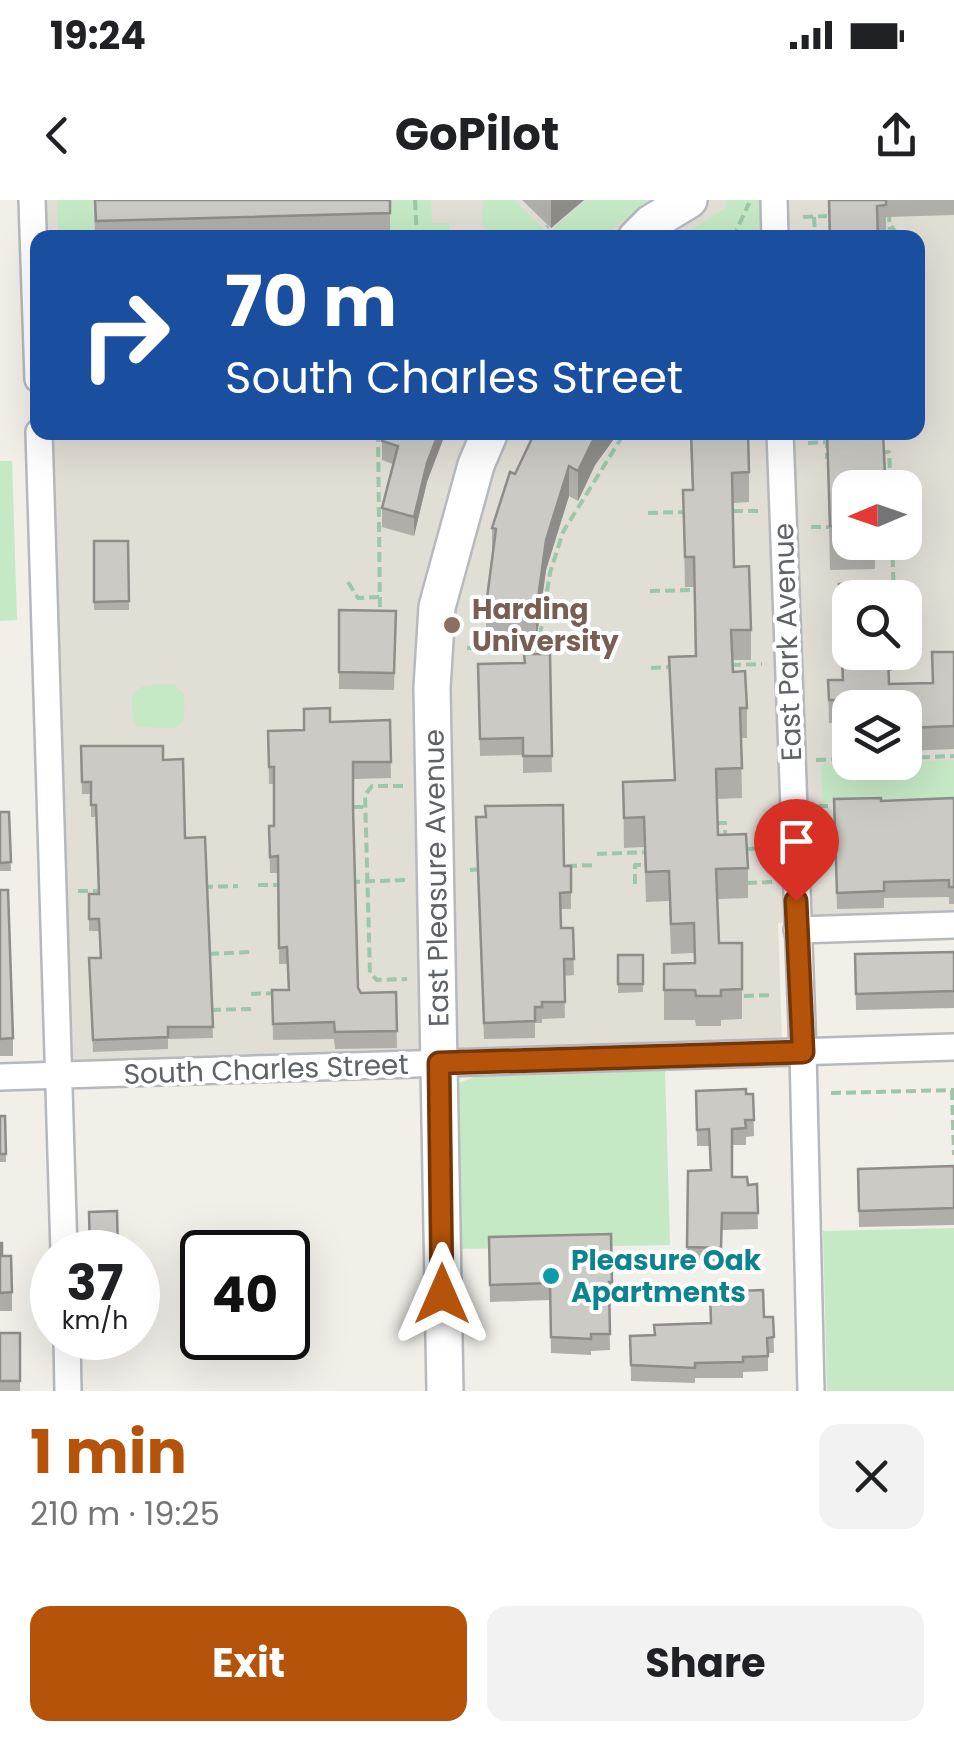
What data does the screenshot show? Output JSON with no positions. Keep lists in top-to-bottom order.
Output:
{
  "streets": {
    "street": ["East Park Avenue", "East Pleasure Avenue", "South Charles Street"]
  },
  "crossings": [
    ["East Park Avenue", "South Charles Street"],
    ["East Pleasure Avenue", "South Charles Street"]
  ],
  "places": ["Harding University", "Pleasure Oak Apartments"],
  "north": "left",
  "page": {
    "status": "19:24",
    "header": "GoPilot",
    "turn": ["70 m", "South Charles Street"],
    "speed": "37 km/h",
    "limit": "40",
    "heading": ["1 min", "210 m · 19:25"],
    "buttons": ["Exit", "Share"]
  }
}
